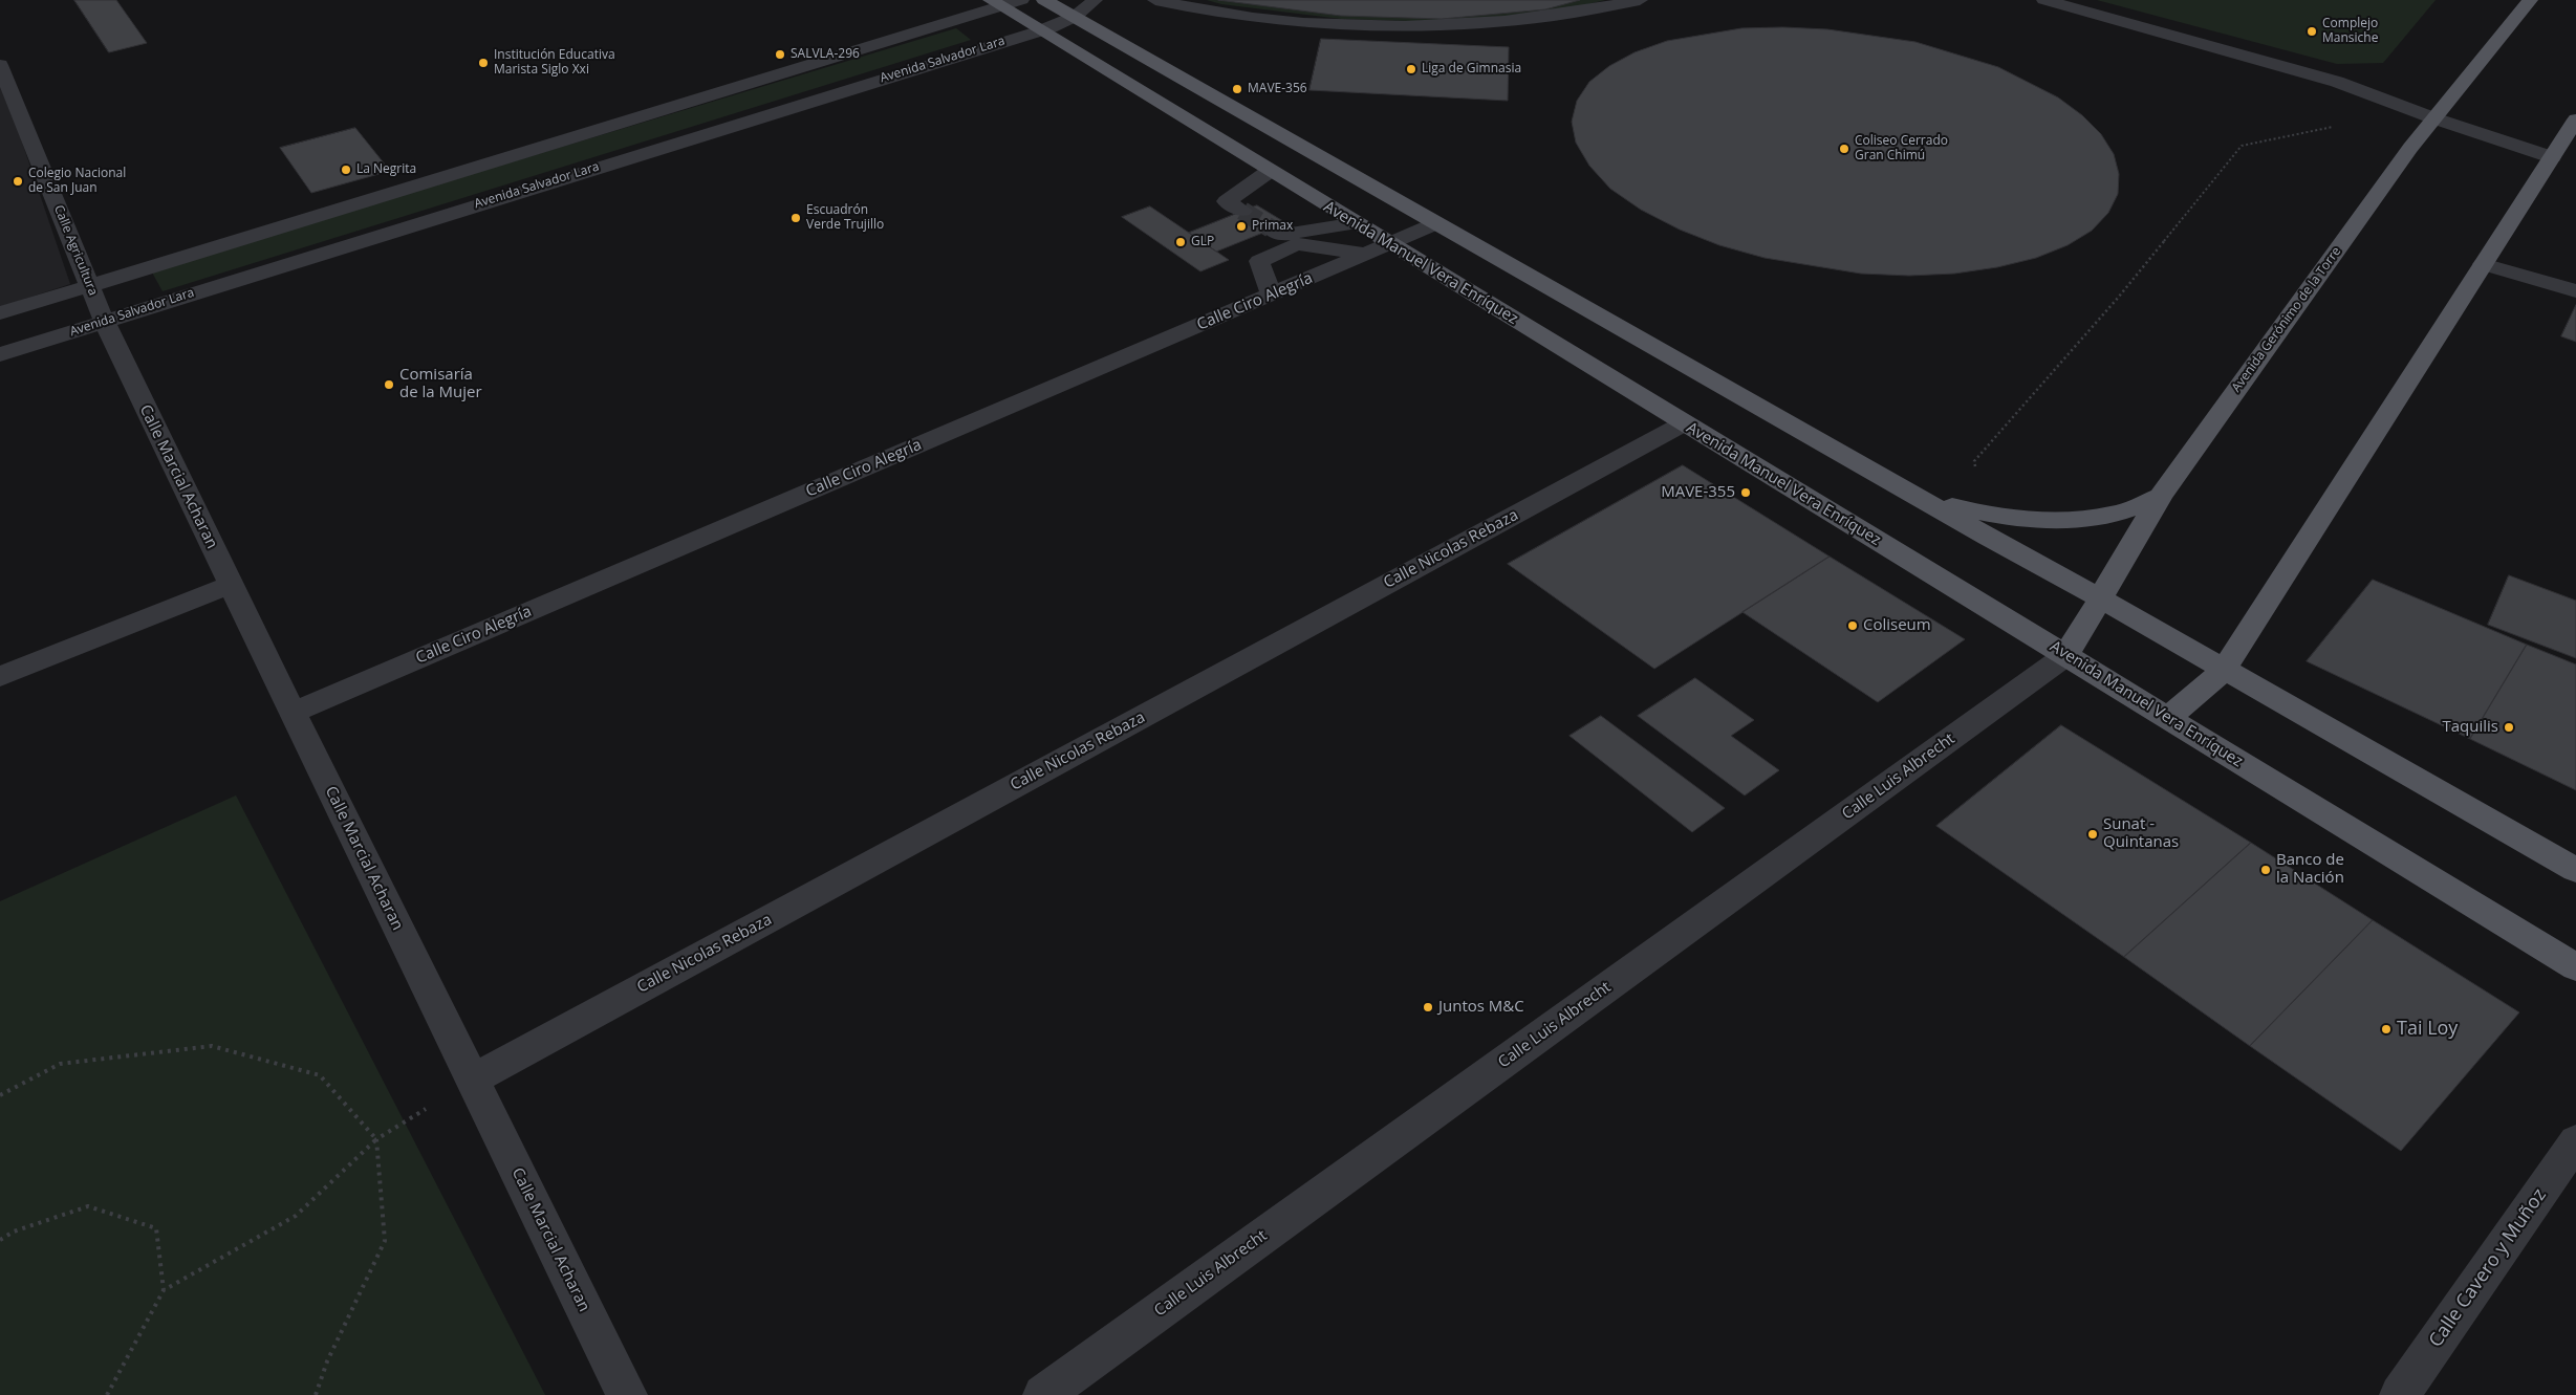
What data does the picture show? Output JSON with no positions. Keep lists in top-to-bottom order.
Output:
{
  "streets": {
    "main road": ["Avenida Manuel Vera Enríquez", "Avenida Gerónimo de la Torre"],
    "street": [
      "Avenida Salvador Lara",
      "Calle Agricultura",
      "Calle Ciro Alegría",
      "Calle Marcial Acharan",
      "Calle Nicolas Rebaza",
      "Calle Luis Albrecht",
      "Calle Cavero y Muñoz"
    ]
  },
  "crossings": [
    ["Avenida Salvador Lara", "Calle Agricultura"],
    ["Avenida Salvador Lara", "Avenida Manuel Vera Enríquez"],
    ["Avenida Salvador Lara", "Calle Marcial Acharan"],
    ["Calle Agricultura", "Calle Marcial Acharan"],
    ["Avenida Manuel Vera Enríquez", "Calle Ciro Alegría"],
    ["Avenida Manuel Vera Enríquez", "Avenida Gerónimo de la Torre"],
    ["Avenida Manuel Vera Enríquez", "Calle Nicolas Rebaza"],
    ["Avenida Manuel Vera Enríquez", "Calle Luis Albrecht"],
    ["Calle Ciro Alegría", "Calle Marcial Acharan"],
    ["Avenida Gerónimo de la Torre", "Calle Luis Albrecht"],
    ["Calle Marcial Acharan", "Calle Nicolas Rebaza"]
  ],
  "places": [
    "Complejo Mansiche",
    "SALVLA-296",
    "Institución Educativa Marista Siglo Xxi",
    "Liga de Gimnasia",
    "MAVE-356",
    "Coliseo Cerrado Gran Chimú",
    "La Negrita",
    "Colegio Nacional de San Juan",
    "Escuadrón Verde Trujillo",
    "Primax",
    "GLP",
    "Comisaría de la Mujer",
    "MAVE-355",
    "Coliseum",
    "Taquilis",
    "Sunat - Quintanas",
    "Banco de la Nación",
    "Juntos M&C",
    "Tai Loy"
  ]
}
